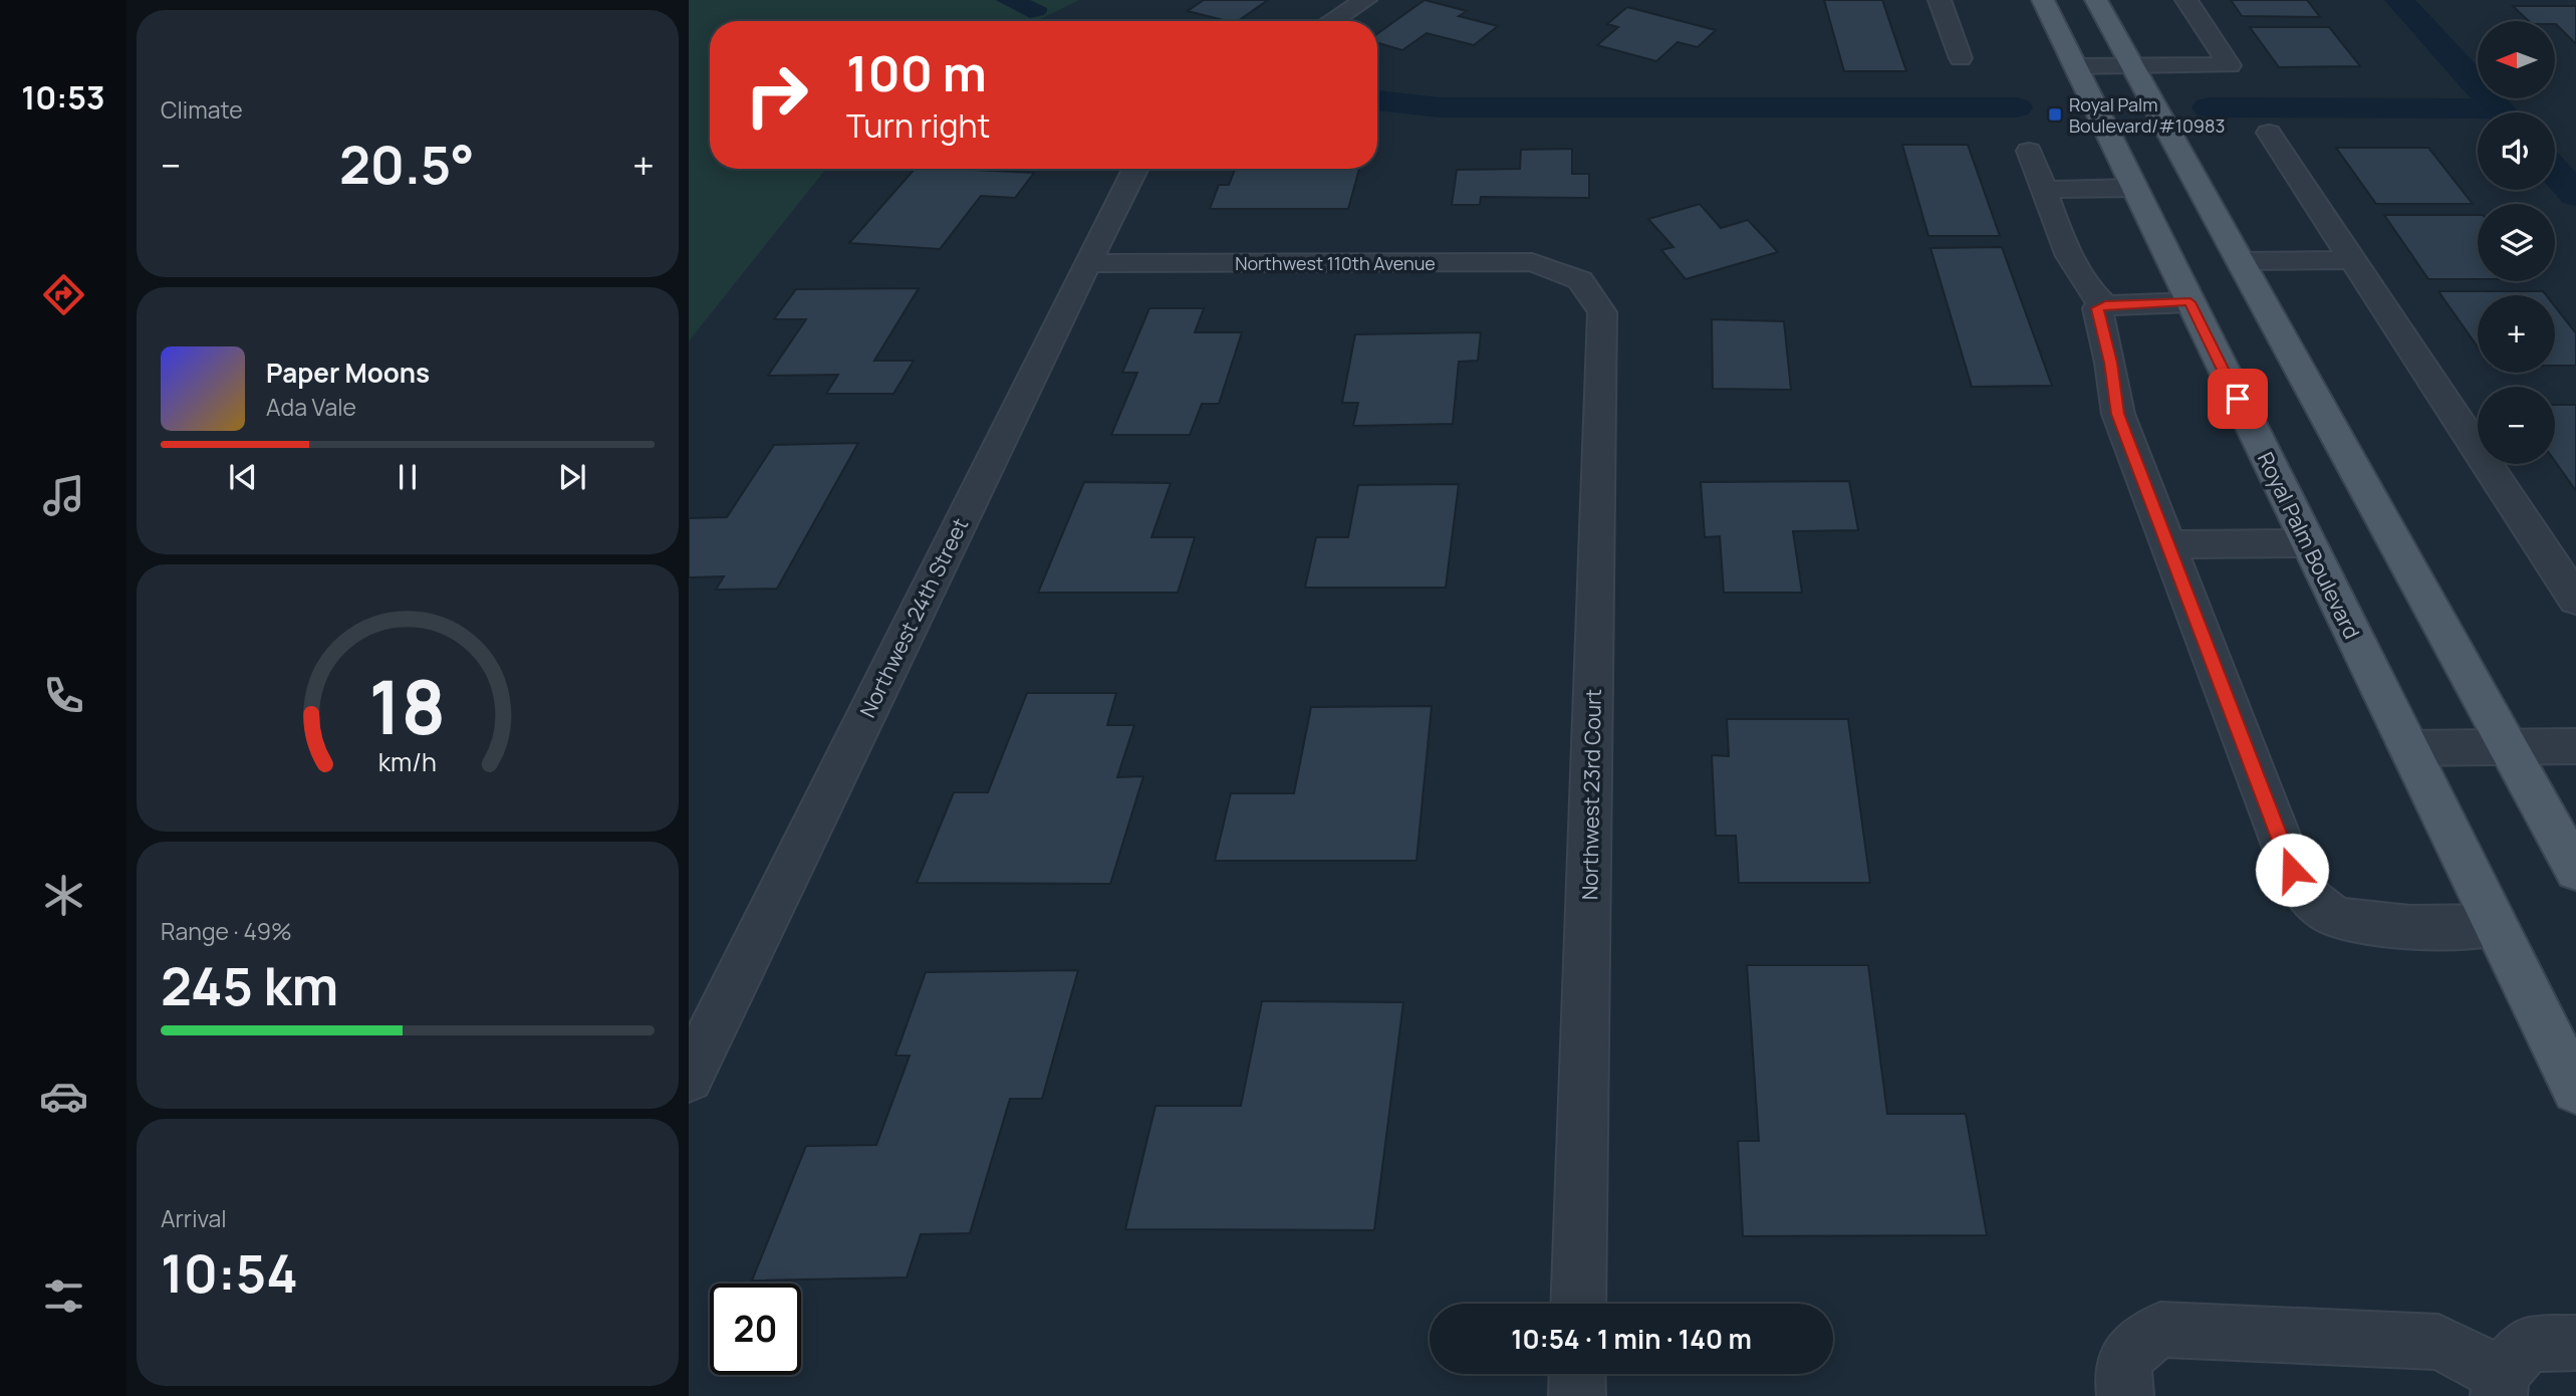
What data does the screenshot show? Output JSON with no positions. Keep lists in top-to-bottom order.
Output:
{
  "streets": {
    "main road": ["Royal Palm Boulevard"],
    "street": ["Northwest 110th Avenue", "Northwest 24th Street", "Northwest 23rd Court"]
  },
  "crossings": [
    ["Northwest 110th Avenue", "Northwest 24th Street"],
    ["Northwest 110th Avenue", "Northwest 23rd Court"]
  ],
  "places": {
    "transit": ["Royal Palm Boulevard/#10983"]
  },
  "north": "left",
  "page": {
    "tabs": "10:53",
    "tile": [
      "Climate",
      ["Range · 49%", "245 km"],
      ["Arrival", "10:54"]
    ],
    "map_buttons": ["+", "−"],
    "turn": ["100 m", "Turn right"],
    "heat": ["−", "20.5°", "+"],
    "song": ["Paper Moons", "Ada Vale"],
    "limit": "20",
    "trip": "10:54 · 1 min · 140 m",
    "gauge": ["18", "km/h"]
  }
}
